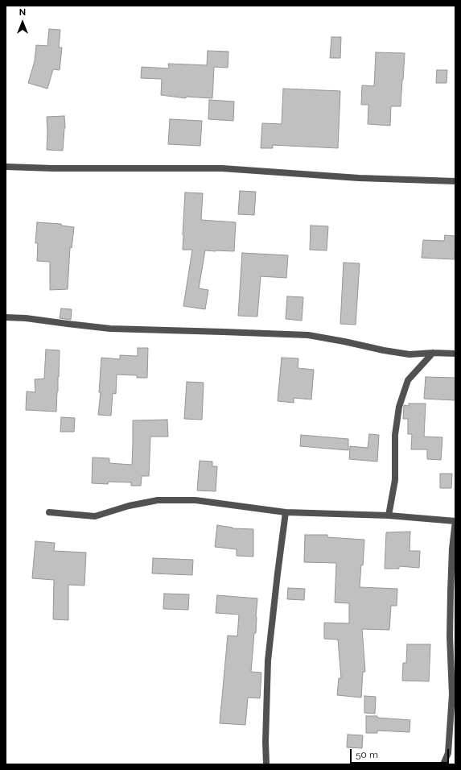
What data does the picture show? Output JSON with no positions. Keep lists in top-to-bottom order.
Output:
{
  "scale_bar": "50 m",
  "north": "top"
}
